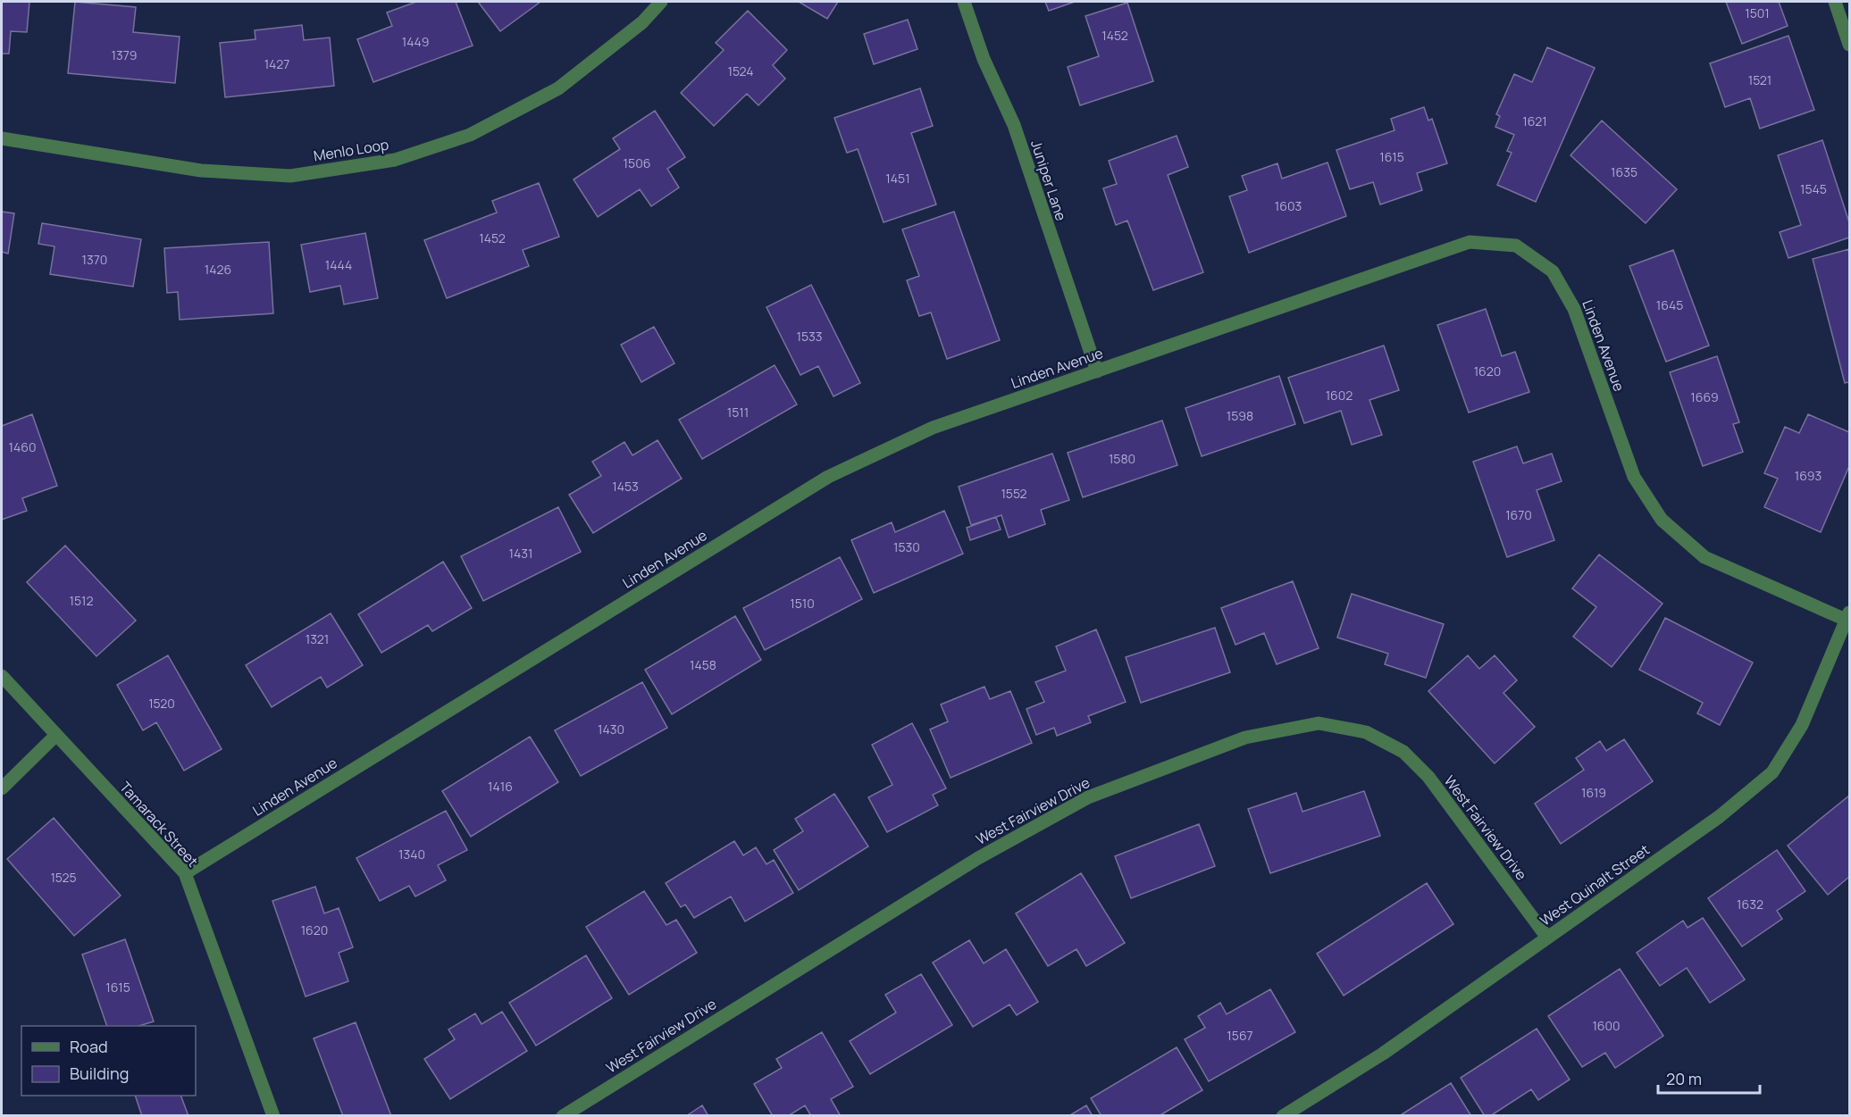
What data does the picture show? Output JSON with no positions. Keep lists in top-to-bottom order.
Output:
{
  "streets": {
    "street": [
      "Menlo Loop",
      "Juniper Lane",
      "Linden Avenue",
      "West Fairview Drive",
      "Tamarack Street",
      "West Quinalt Street"
    ]
  },
  "crossings": [
    ["Juniper Lane", "Linden Avenue"],
    ["Linden Avenue", "Tamarack Street"],
    ["Linden Avenue", "West Quinalt Street"],
    ["West Fairview Drive", "West Quinalt Street"]
  ],
  "house_numbers": [
    "1501",
    "1452",
    "1449",
    "1379",
    "1427",
    "1524",
    "1521",
    "1621",
    "1615",
    "1506",
    "1635",
    "1451",
    "1545",
    "1603",
    "1452",
    "1370",
    "1444",
    "1426",
    "1645",
    "1533",
    "1620",
    "1602",
    "1669",
    "1511",
    "1598",
    "1460",
    "1580",
    "1693",
    "1453",
    "1552",
    "1670",
    "1530",
    "1431",
    "1512",
    "1510",
    "1321",
    "1458",
    "1520",
    "1430",
    "1416",
    "1619",
    "1340",
    "1525",
    "1632",
    "1620",
    "1615",
    "1600",
    "1567"
  ],
  "legend": ["Road", "Building"],
  "scale_bar": "20 m"
}
